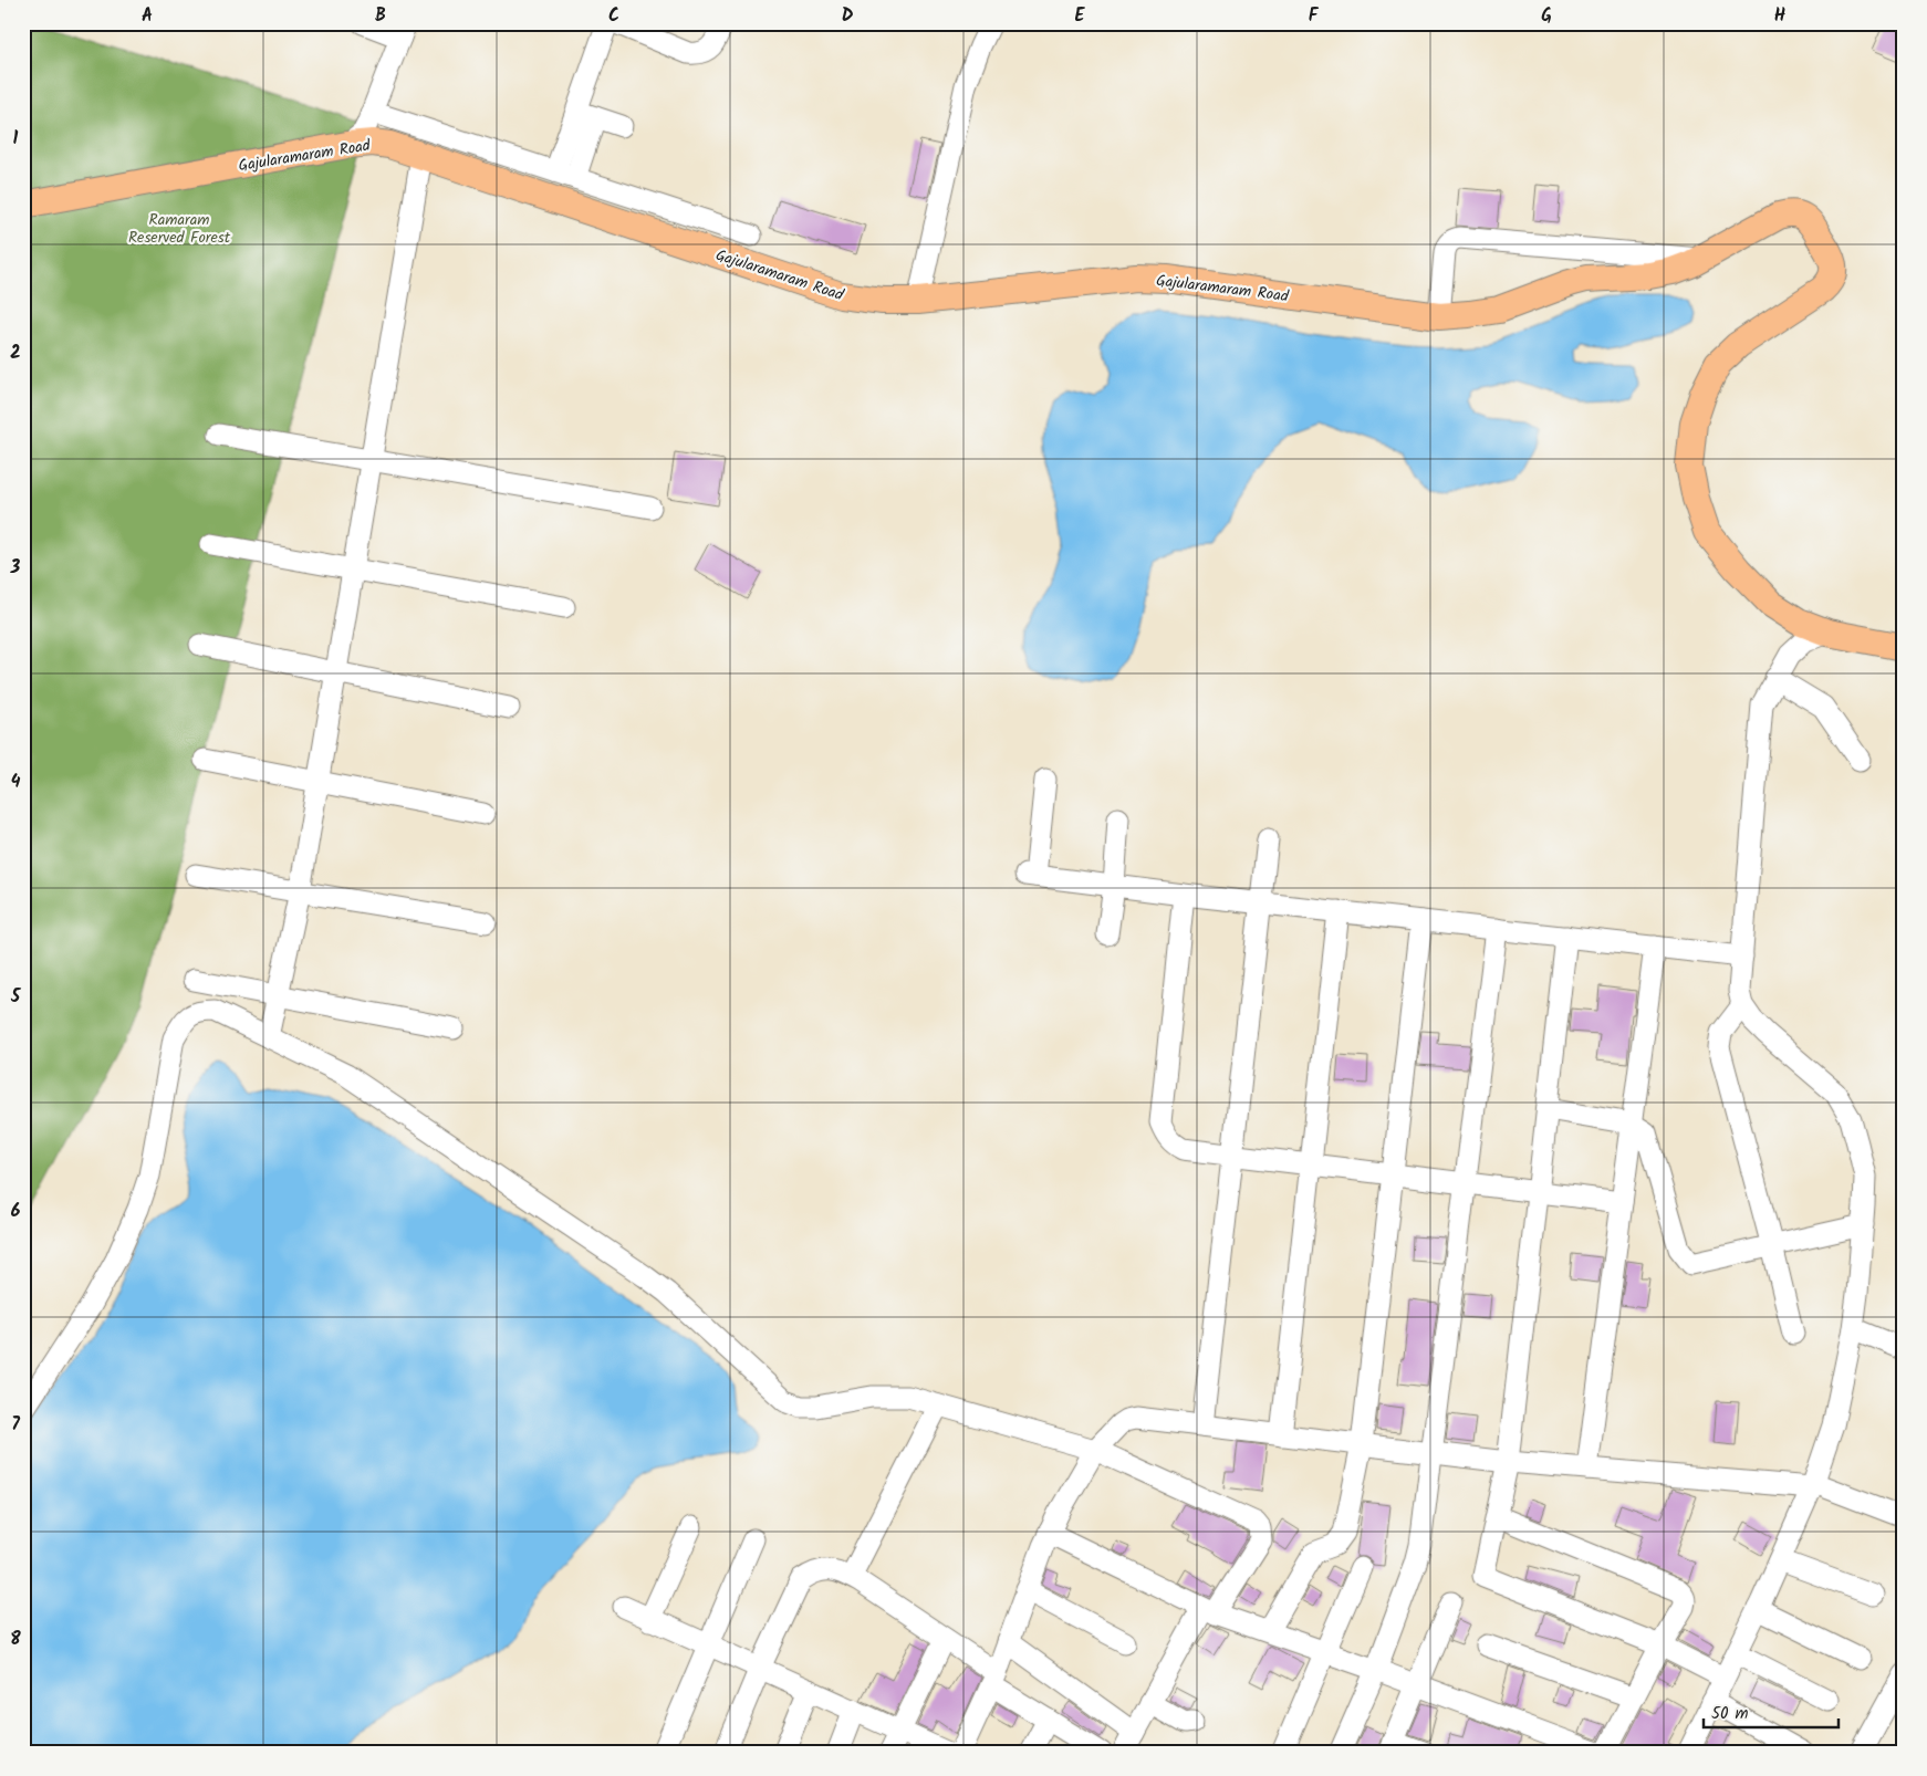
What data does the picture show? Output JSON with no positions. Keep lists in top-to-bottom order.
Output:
{
  "streets": {
    "main road": ["Gajularamaram Road"]
  },
  "parks": ["Ramaram Reserved Forest"],
  "scale_bar": "50 m",
  "grid": {
    "columns": [
      "A",
      "B",
      "C",
      "D",
      "E",
      "F",
      "G",
      "H"
    ],
    "rows": [
      "1",
      "2",
      "3",
      "4",
      "5",
      "6",
      "7",
      "8"
    ]
  }
}
